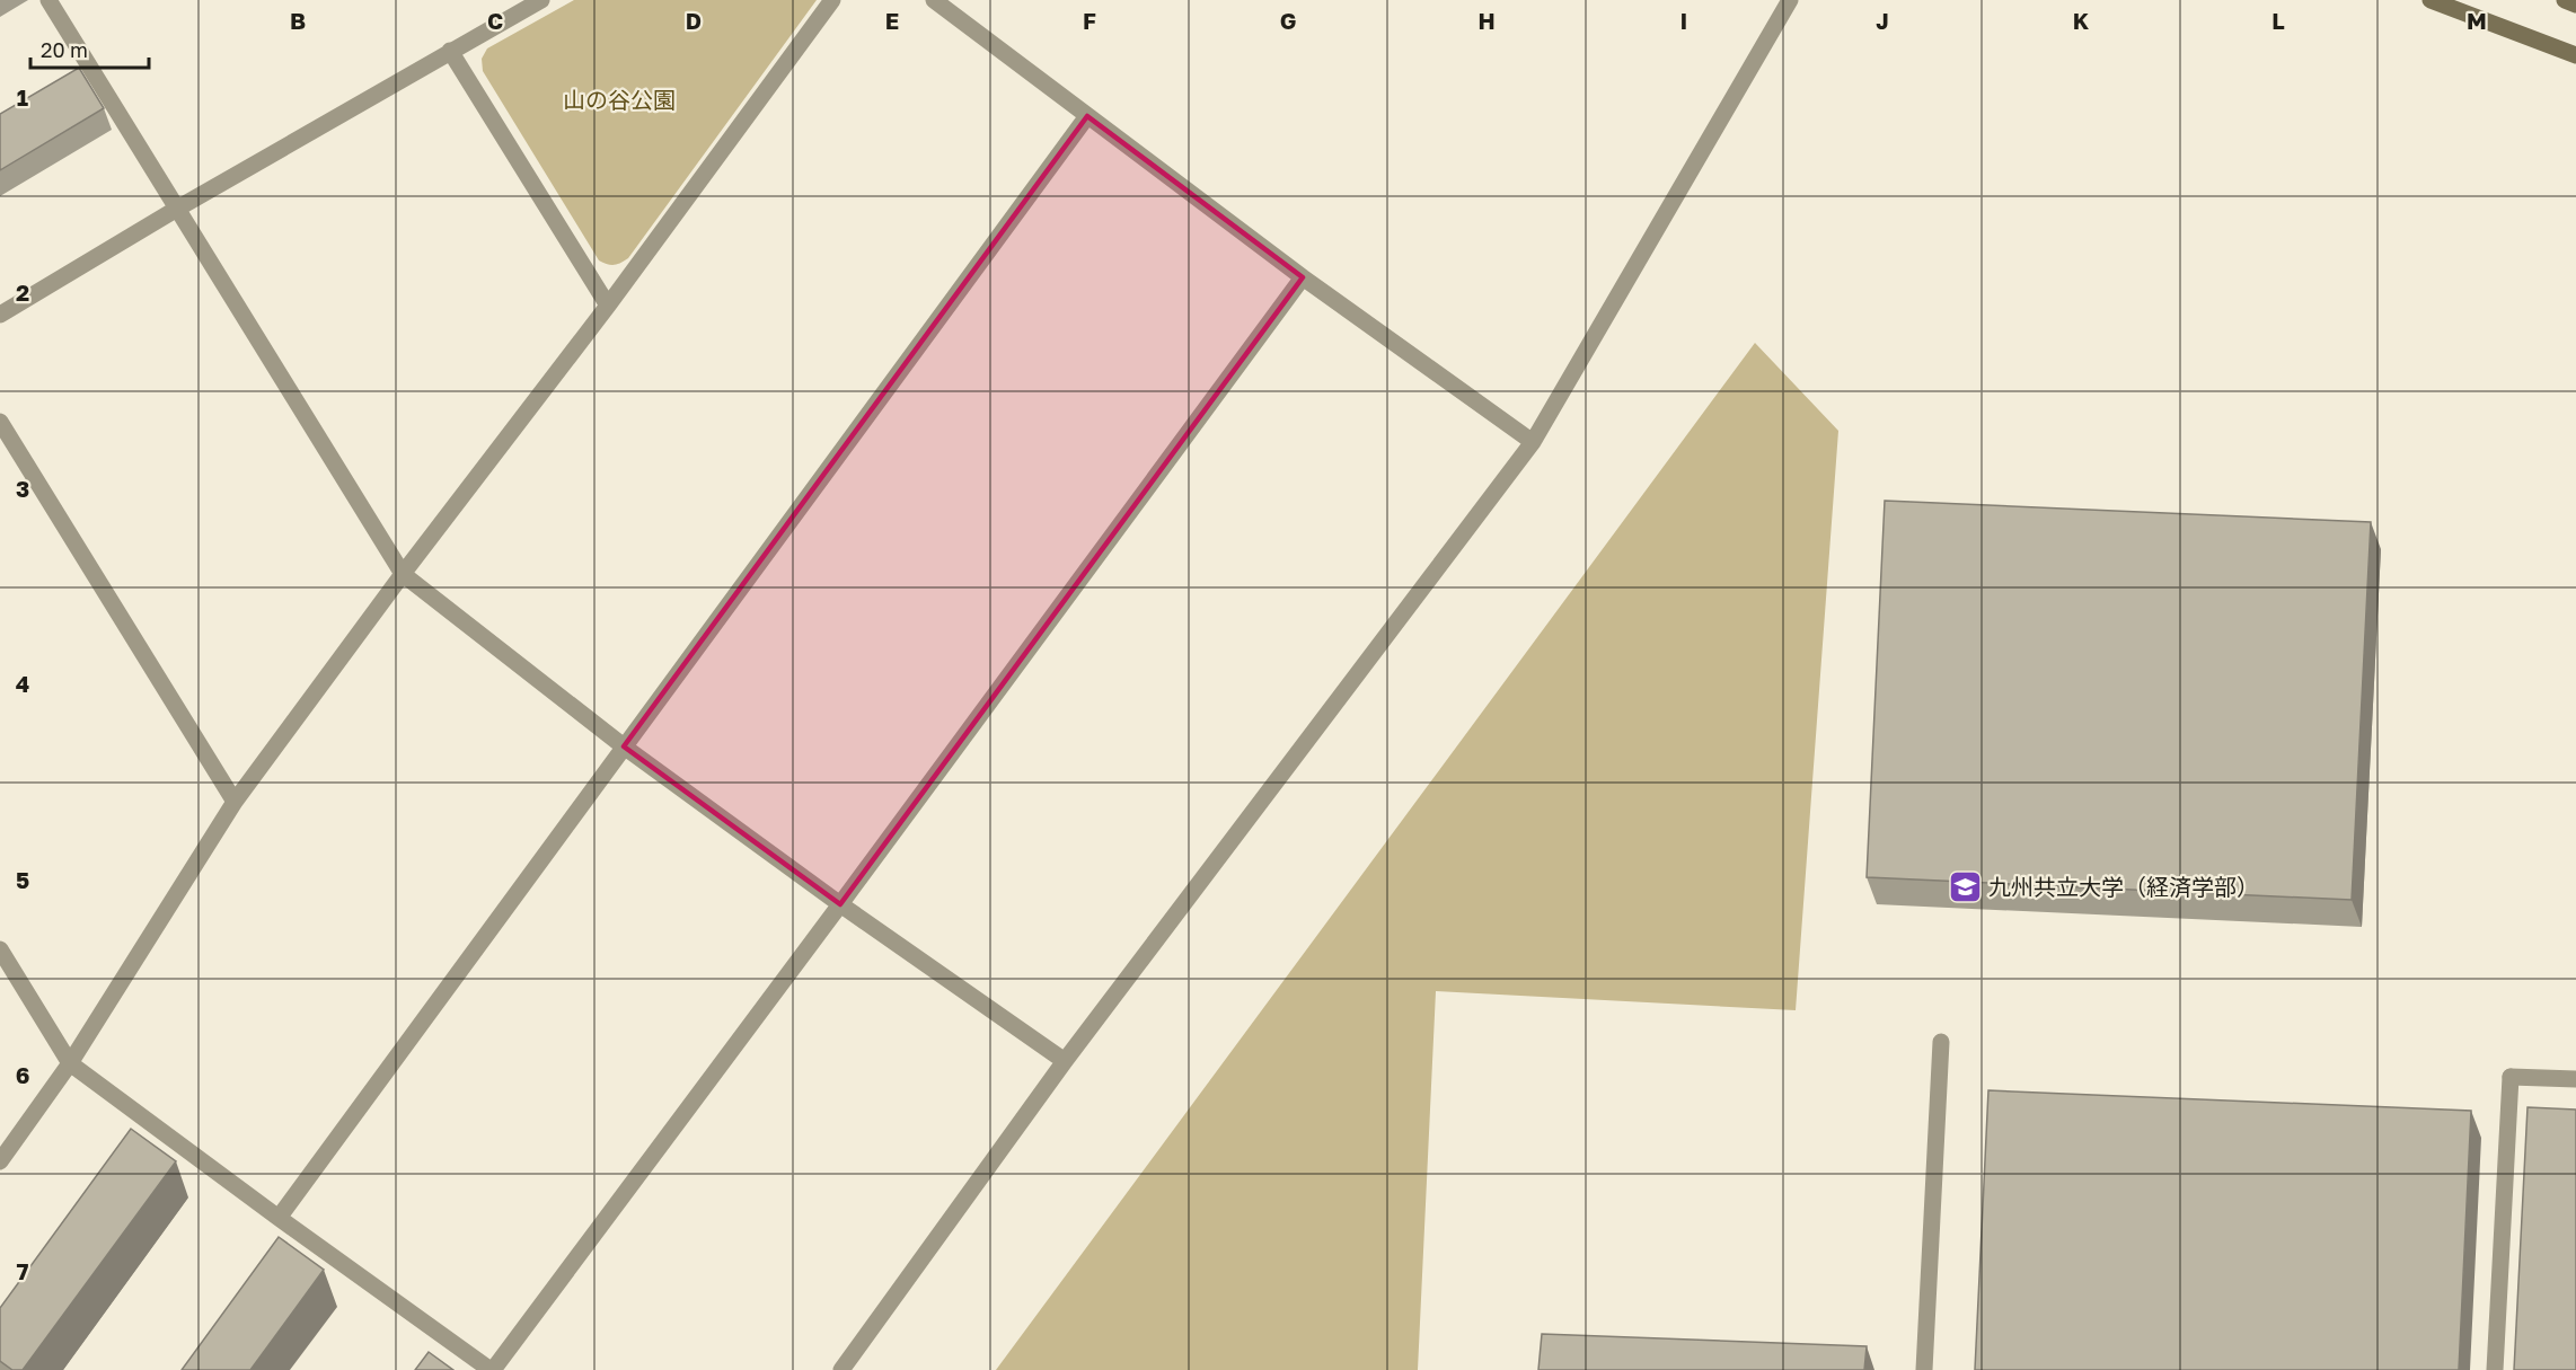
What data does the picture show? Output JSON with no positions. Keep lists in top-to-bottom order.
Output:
{
  "parks": ["山の谷公園"],
  "places": {
    "school or university": ["九州共立大学（経済学部）"]
  },
  "scale_bar": "20 m",
  "grid": {
    "columns": [
      "B",
      "C",
      "D",
      "E",
      "F",
      "G",
      "H",
      "I",
      "J",
      "K",
      "L",
      "M"
    ],
    "rows": [
      "1",
      "2",
      "3",
      "4",
      "5",
      "6",
      "7"
    ]
  }
}
